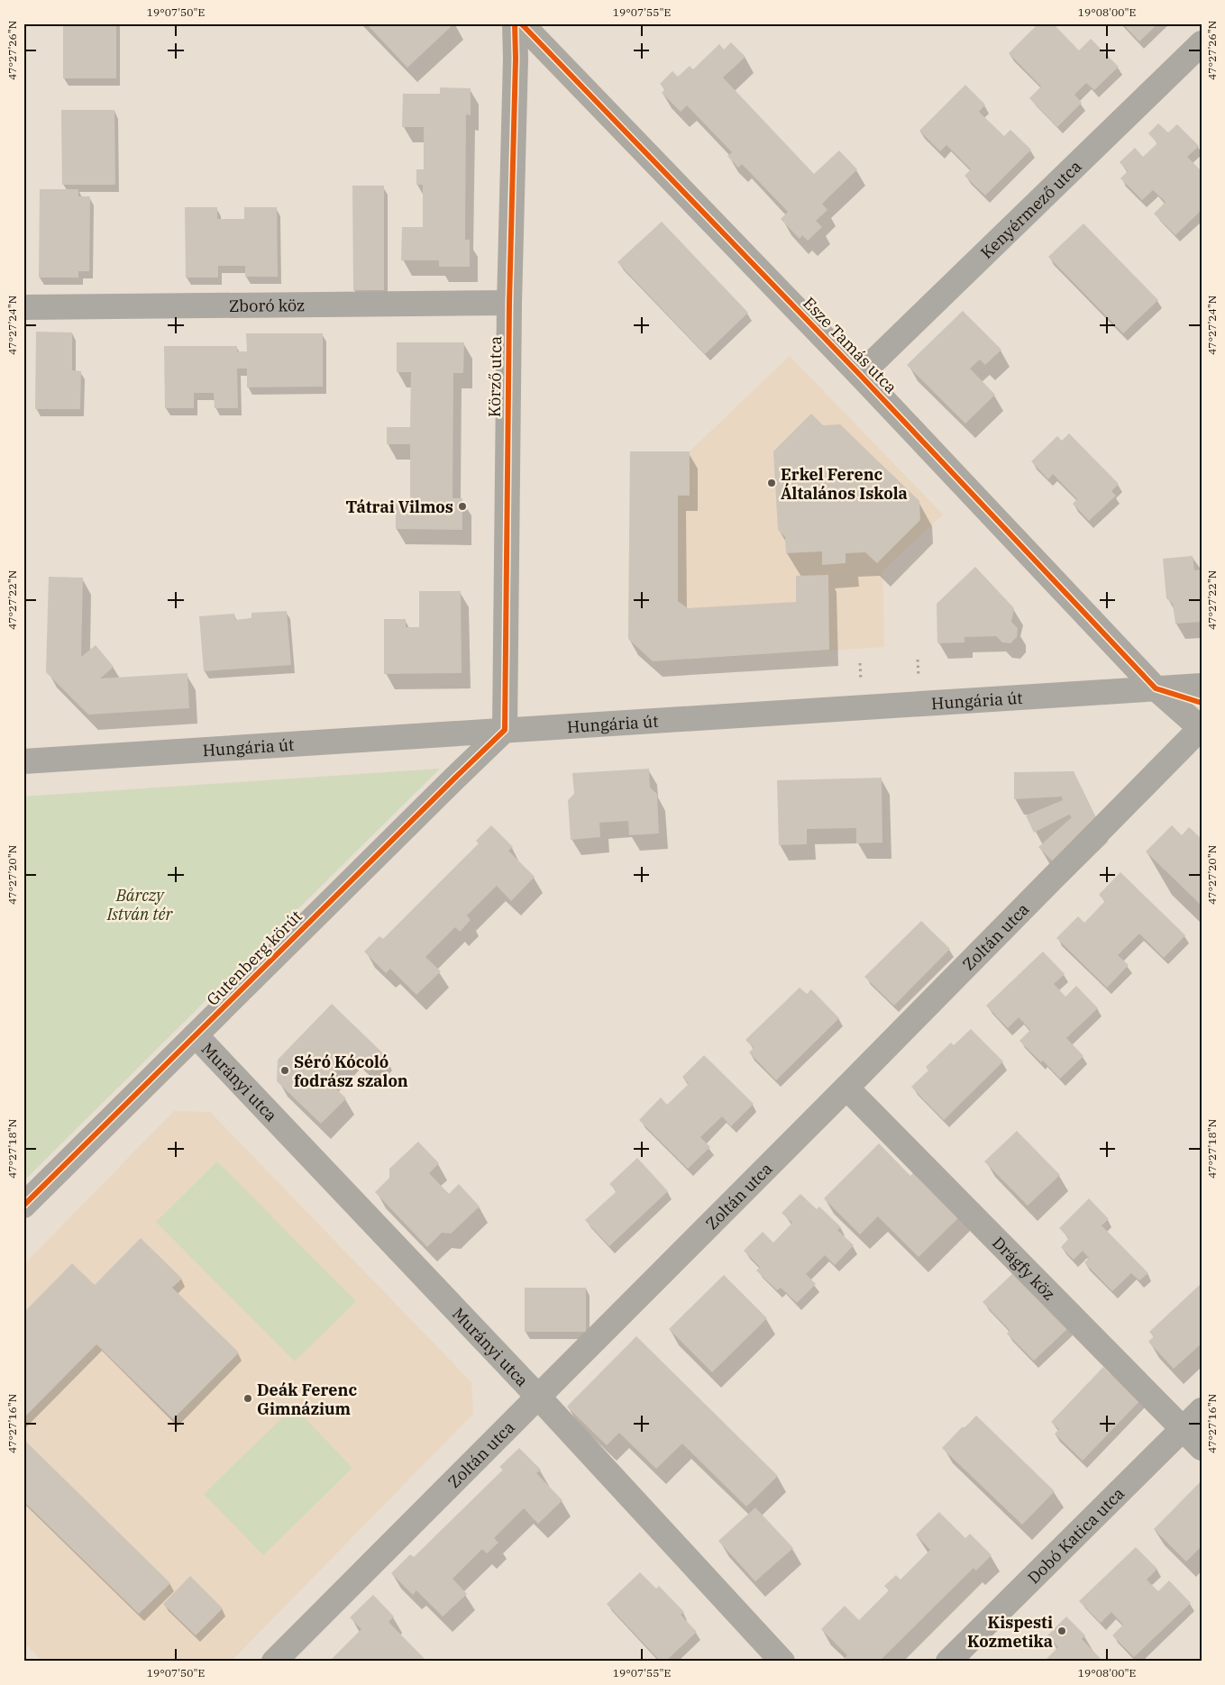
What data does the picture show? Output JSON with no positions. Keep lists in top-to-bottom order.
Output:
{
  "streets": {
    "street": [
      "Kenyérmező utca",
      "Zboró köz",
      "Esze Tamás utca",
      "Körző utca",
      "Hungária út",
      "Zoltán utca",
      "Gutenberg körút",
      "Murányi utca",
      "Drágfy köz",
      "Dobó Katica utca"
    ]
  },
  "crossings": [
    ["Kenyérmező utca", "Esze Tamás utca"],
    ["Zboró köz", "Körző utca"],
    ["Esze Tamás utca", "Hungária út"],
    ["Esze Tamás utca", "Zoltán utca"],
    ["Körző utca", "Hungária út"],
    ["Körző utca", "Gutenberg körút"],
    ["Hungária út", "Gutenberg körút"],
    ["Zoltán utca", "Murányi utca"],
    ["Zoltán utca", "Drágfy köz"],
    ["Gutenberg körút", "Murányi utca"],
    ["Drágfy köz", "Dobó Katica utca"]
  ],
  "parks": ["Bárczy István tér"],
  "places": [
    "Erkel Ferenc Általános Iskola",
    "Tátrai Vilmos",
    "Séró Kócoló fodrász szalon",
    "Deák Ferenc Gimnázium",
    "Kispesti Kozmetika"
  ],
  "coordinates": [
    "19°07'50\"E",
    "19°07'55\"E",
    "19°08'00\"E",
    "47°27'26\"N",
    "47°27'24\"N",
    "47°27'22\"N",
    "47°27'20\"N",
    "47°27'18\"N",
    "47°27'16\"N"
  ]
}
